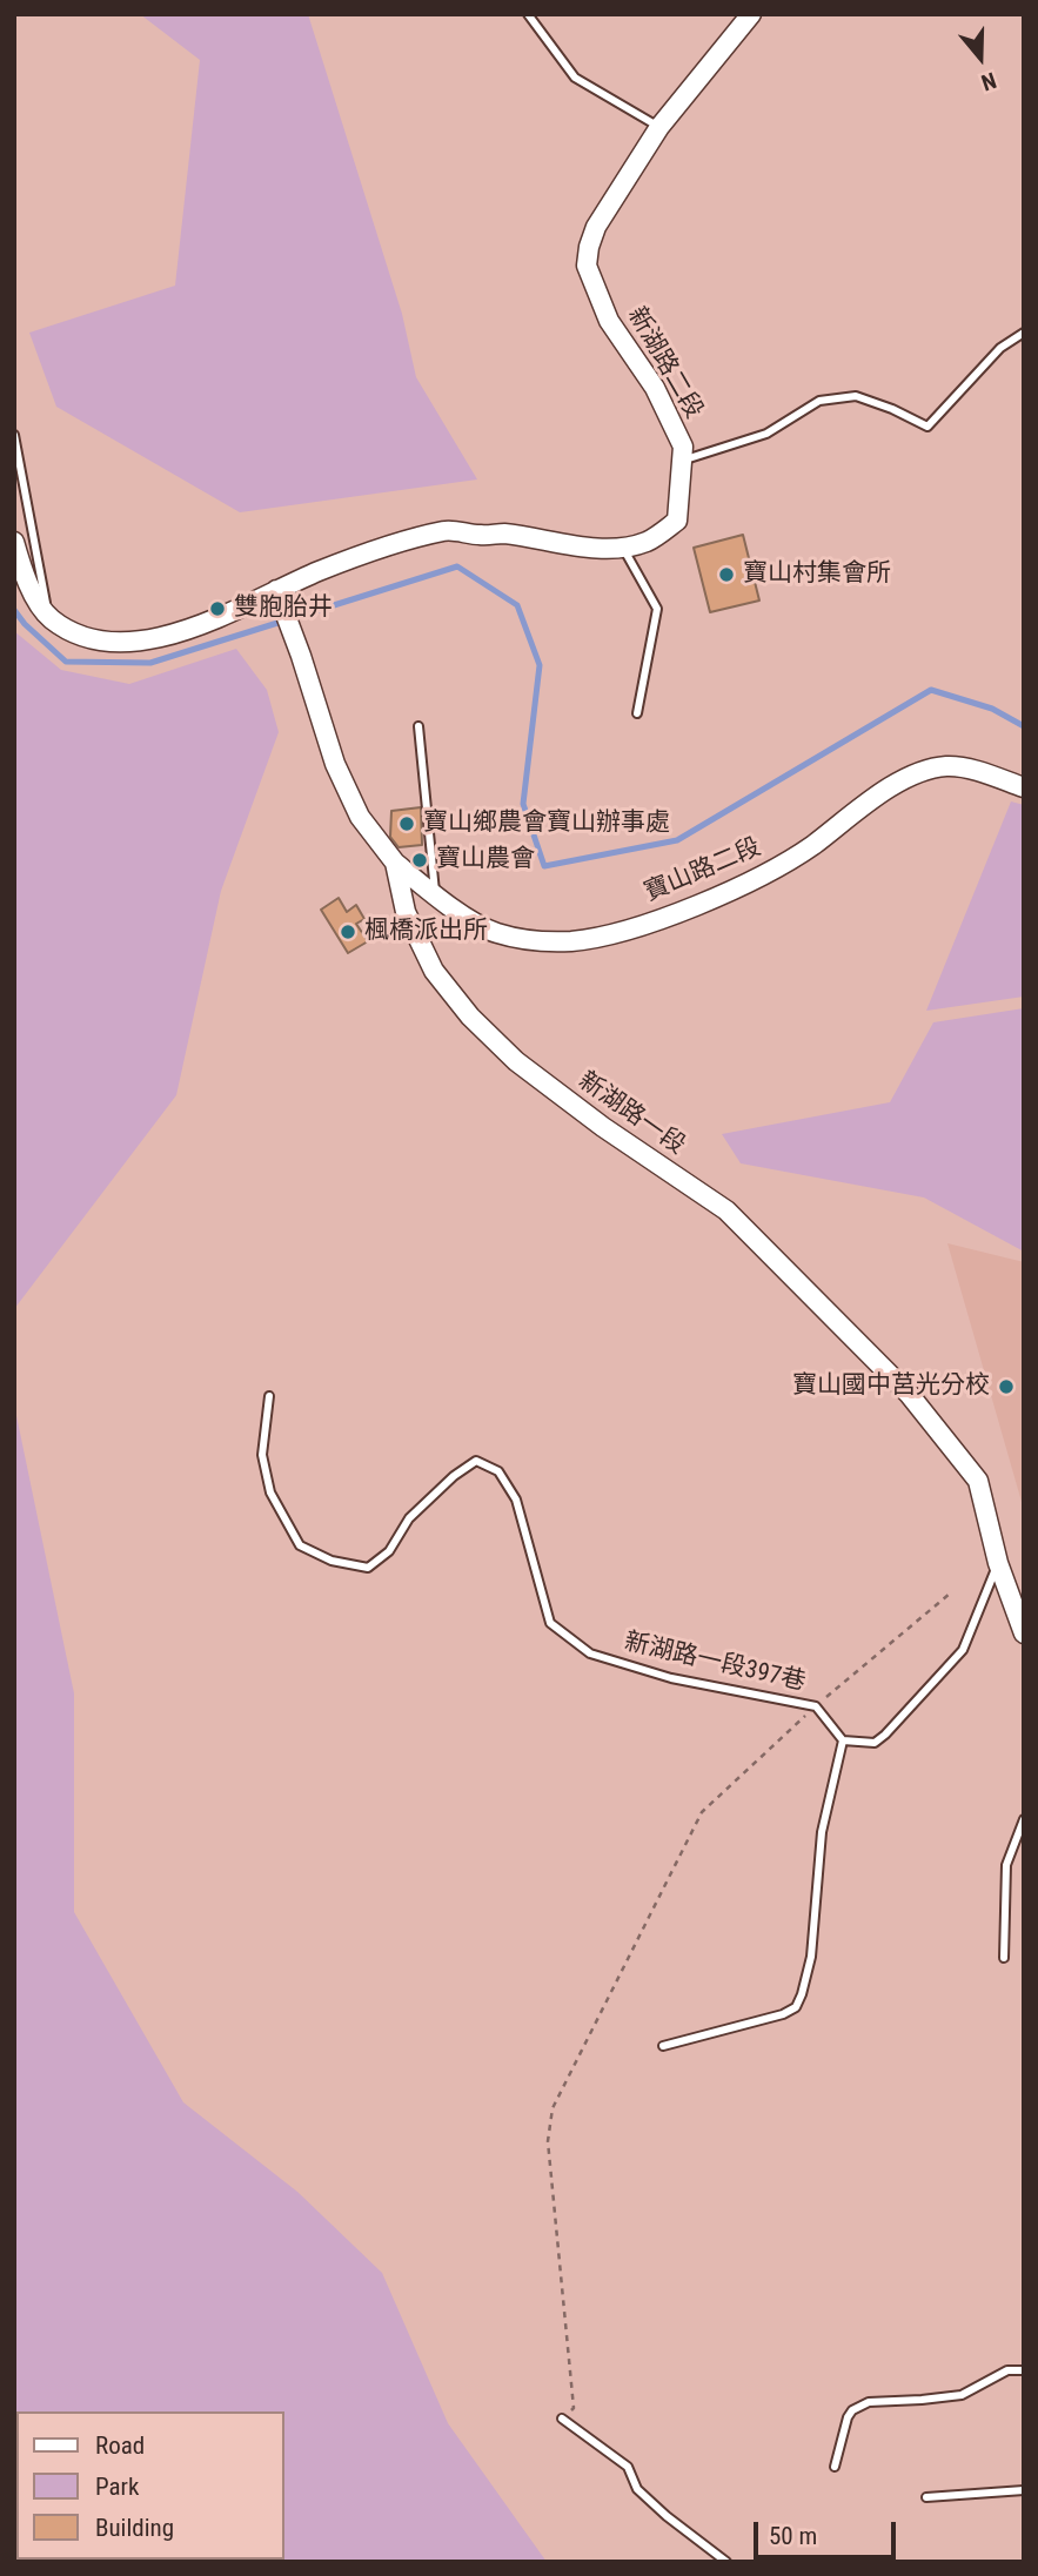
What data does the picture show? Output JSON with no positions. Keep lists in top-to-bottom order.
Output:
{
  "streets": {
    "street": ["新湖路二段", "寶山路二段", "新湖路一段"],
    "lane": ["新湖路一段397巷"]
  },
  "crossings": [
    ["新湖路二段", "新湖路一段"],
    ["寶山路二段", "新湖路一段"]
  ],
  "places": [
    "寶山村集會所",
    "雙胞胎井",
    "寶山鄉農會寶山辦事處",
    "寶山農會",
    "楓橋派出所",
    "寶山國中莒光分校"
  ],
  "legend": ["Road", "Park", "Building"],
  "scale_bar": "50 m",
  "north": "bottom"
}
